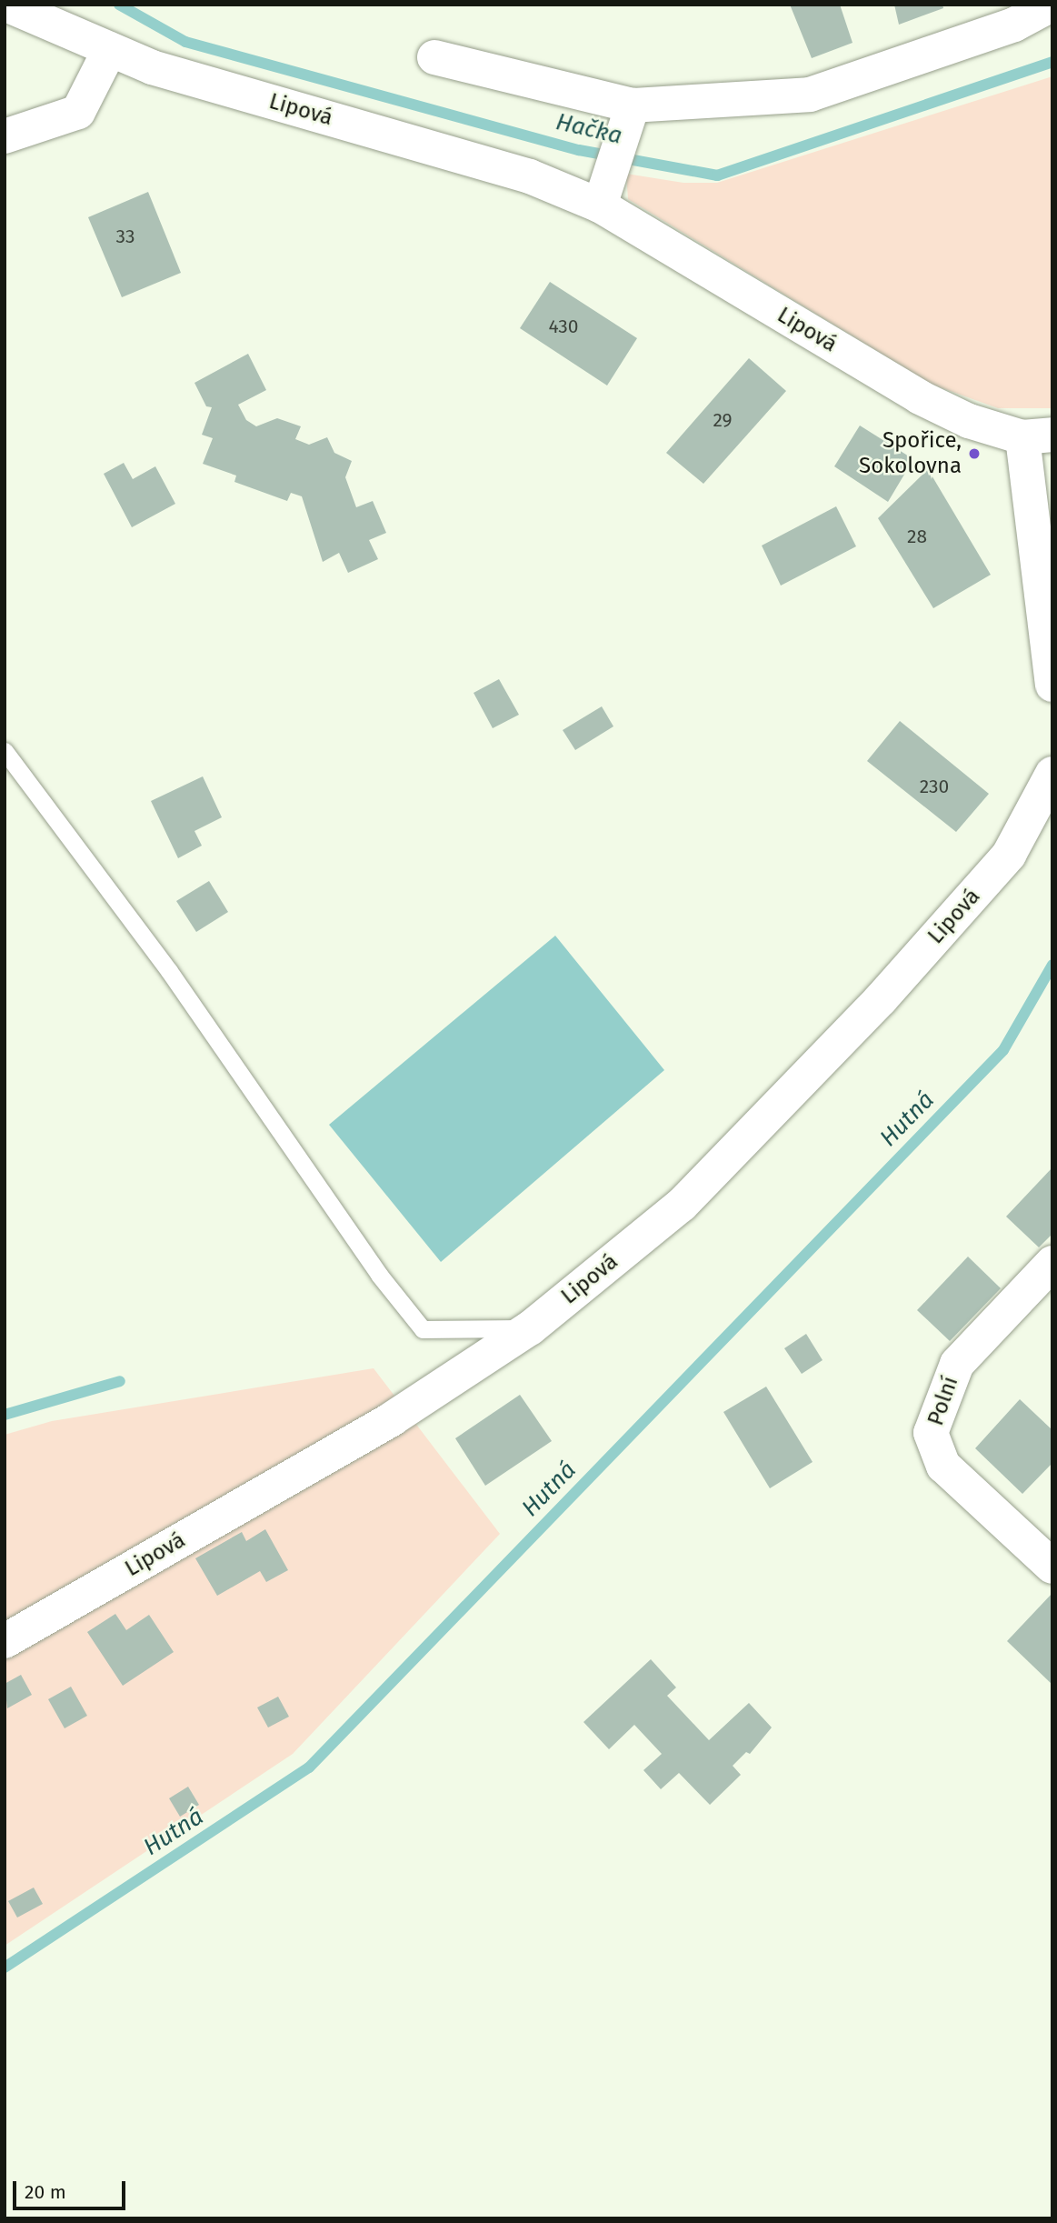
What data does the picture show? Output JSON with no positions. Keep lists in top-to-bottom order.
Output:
{
  "streets": {
    "street": ["Lipová", "Polní"]
  },
  "water": ["Hačka", "Hutná"],
  "places": ["Spořice, Sokolovna"],
  "house_numbers": [
    "33",
    "430",
    "29",
    "28",
    "230"
  ],
  "scale_bar": "20 m"
}
